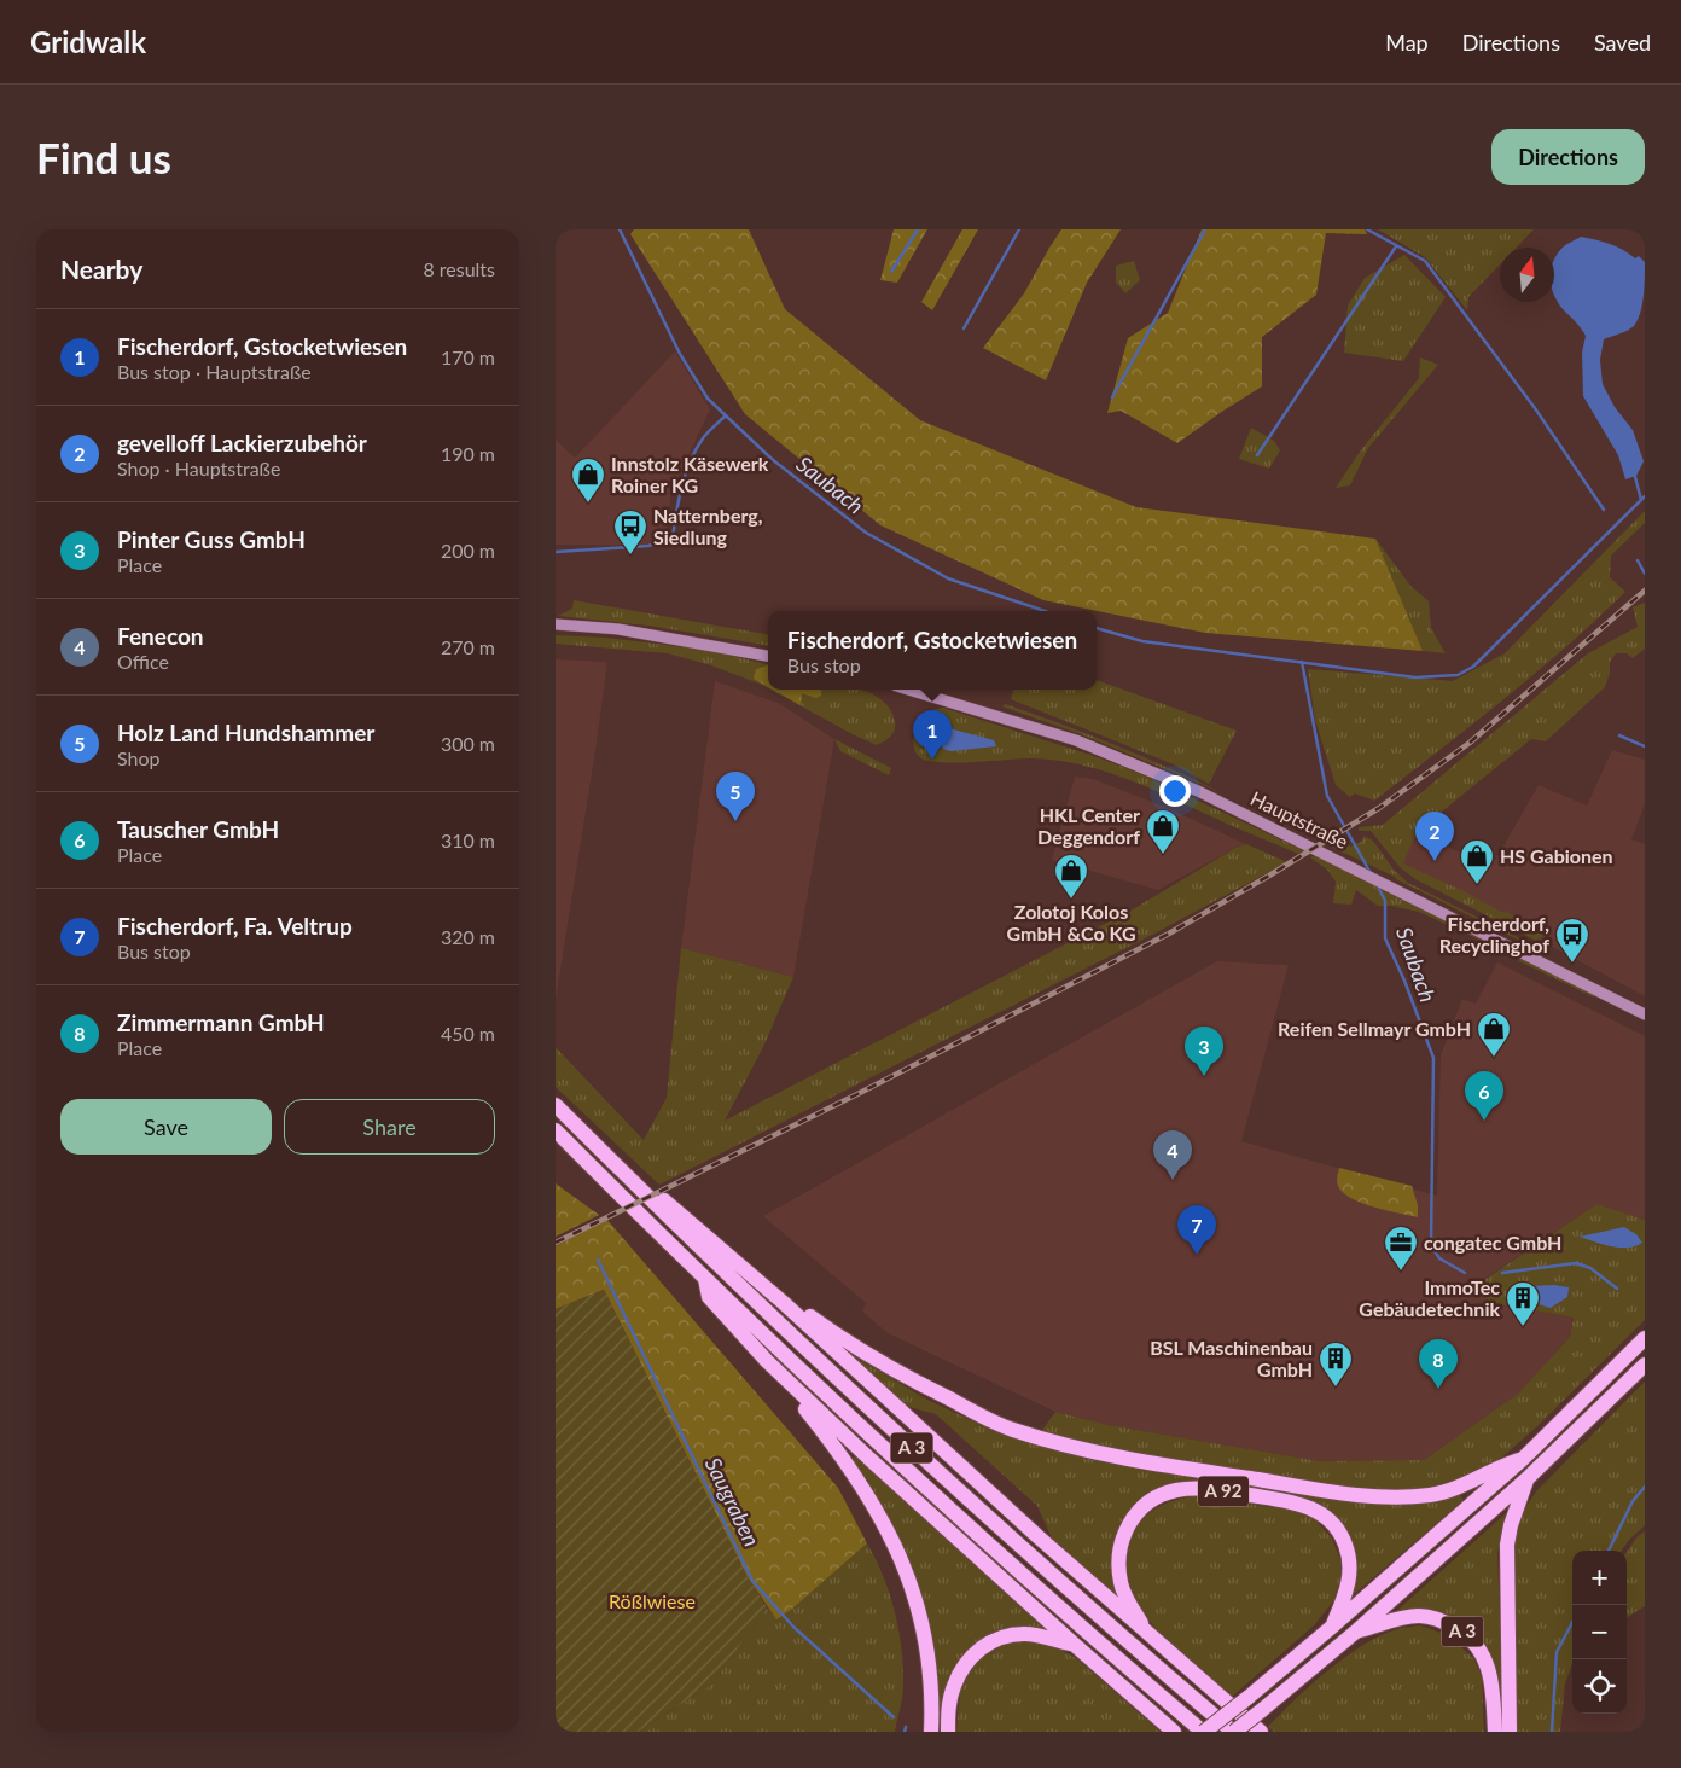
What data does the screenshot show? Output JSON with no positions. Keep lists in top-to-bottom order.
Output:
{
  "streets": {
    "highway": ["A 3", "A 92"],
    "main road": ["Hauptstraße"]
  },
  "crossings": [
    ["A 3", "A 92"]
  ],
  "water": ["Saubach", "Saugraben"],
  "parks": ["Rößlwiese"],
  "places": {
    "shop": [
      "Innstolz Käsewerk Roiner KG",
      "HKL Center Deggendorf",
      "HS Gabionen",
      "Zolotoj Kolos GmbH &Co KG",
      "Reifen Sellmayr GmbH"
    ],
    "bus stop": ["Natternberg, Siedlung", "Fischerdorf, Recyclinghof"],
    "office": ["congatec GmbH"],
    "building": ["ImmoTec Gebäudetechnik", "BSL Maschinenbau GmbH"]
  },
  "north": "top",
  "page": {
    "header": "Gridwalk",
    "nav": ["Map", "Directions", "Saved"],
    "buttons": [
      "Directions",
      ["Save", "Share"]
    ],
    "title": "Find us",
    "heading": ["Nearby", "8 results"],
    "list": [
      {
        "mark": "1",
        "name": "Fischerdorf, Gstocketwiesen",
        "note": "Bus stop · Hauptstraße",
        "value": "170 m"
      },
      {
        "mark": "2",
        "name": "gevelloff Lackierzubehör",
        "note": "Shop · Hauptstraße",
        "value": "190 m"
      },
      {
        "mark": "3",
        "name": "Pinter Guss GmbH",
        "note": "Place",
        "value": "200 m"
      },
      {
        "mark": "4",
        "name": "Fenecon",
        "note": "Office",
        "value": "270 m"
      },
      {
        "mark": "5",
        "name": "Holz Land Hundshammer",
        "note": "Shop",
        "value": "300 m"
      },
      {
        "mark": "6",
        "name": "Tauscher GmbH",
        "note": "Place",
        "value": "310 m"
      },
      {
        "mark": "7",
        "name": "Fischerdorf, Fa. Veltrup",
        "note": "Bus stop",
        "value": "320 m"
      },
      {
        "mark": "8",
        "name": "Zimmermann GmbH",
        "note": "Place",
        "value": "450 m"
      }
    ],
    "popup": ["Fischerdorf, Gstocketwiesen", "Bus stop"],
    "pins": [
      "1",
      "5",
      "2",
      "3",
      "6",
      "4",
      "7",
      "8"
    ],
    "map_buttons": ["+", "−"]
  }
}
